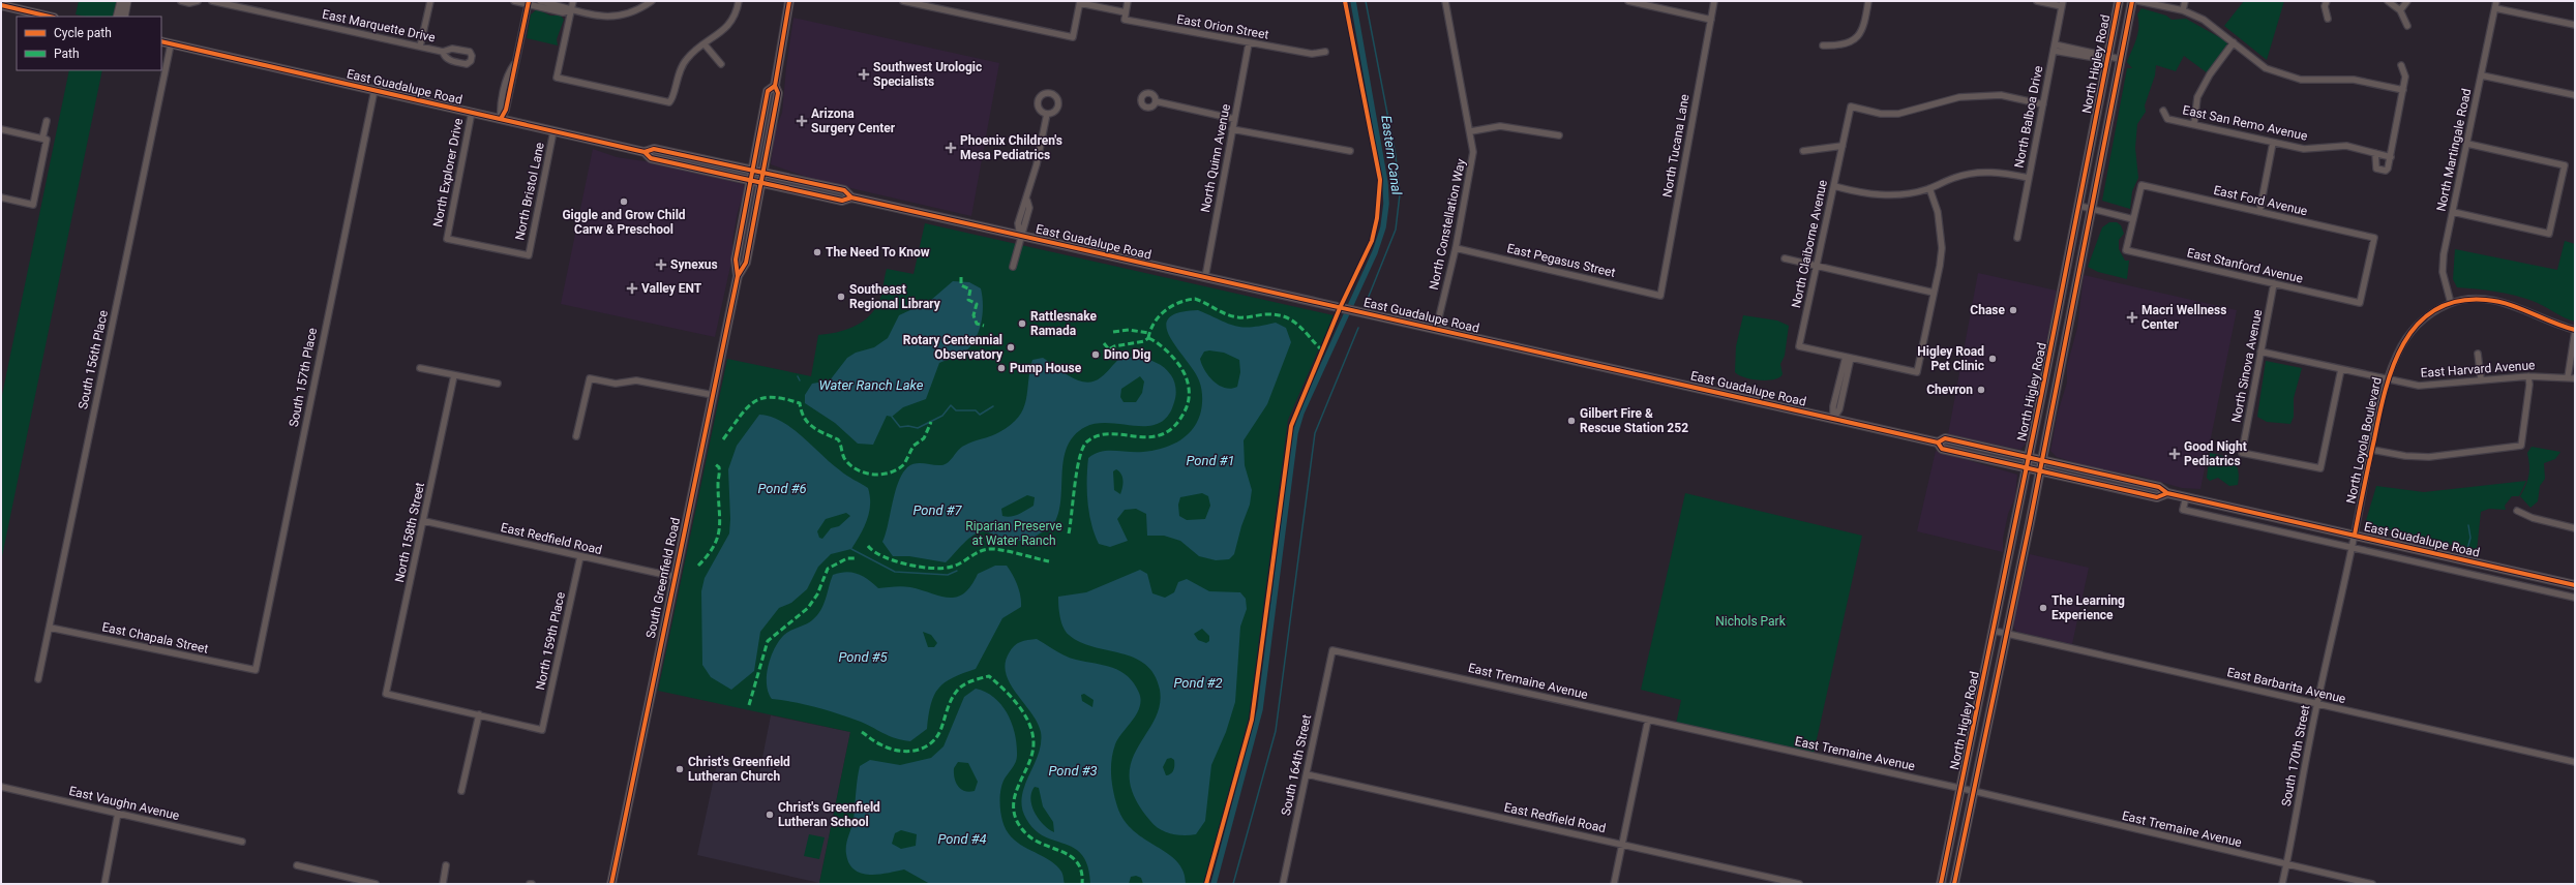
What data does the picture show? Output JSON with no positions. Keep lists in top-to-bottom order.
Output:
{
  "streets": {
    "main road": ["North Higley Road", "East Guadalupe Road", "South Greenfield Road"],
    "street": [
      "East Marquette Drive",
      "East Orion Street",
      "North Balboa Drive",
      "East San Remo Avenue",
      "North Tucana Lane",
      "North Martingale Road",
      "North Quinn Avenue",
      "North Explorer Drive",
      "North Bristol Lane",
      "East Ford Avenue",
      "North Constellation Way",
      "North Claiborne Avenue",
      "East Pegasus Street",
      "East Stanford Avenue",
      "South 156th Place",
      "North Sinova Avenue",
      "East Harvard Avenue",
      "South 157th Place",
      "North Loyola Boulevard",
      "North 158th Street",
      "East Redfield Road",
      "East Chapala Street",
      "North 159th Place",
      "East Tremaine Avenue",
      "East Barbarita Avenue",
      "South 170th Street",
      "South 164th Street",
      "East Vaughn Avenue"
    ]
  },
  "crossings": [
    ["East Orion Street", "North Quinn Avenue"],
    ["North Higley Road", "East Guadalupe Road"],
    ["North Higley Road", "East Tremaine Avenue"],
    ["North Higley Road", "East Barbarita Avenue"],
    ["East Guadalupe Road", "North Quinn Avenue"],
    ["East Guadalupe Road", "North Explorer Drive"],
    ["East Guadalupe Road", "North Bristol Lane"],
    ["East Guadalupe Road", "North Constellation Way"],
    ["East Guadalupe Road", "South 156th Place"],
    ["East Guadalupe Road", "South 157th Place"],
    ["East Guadalupe Road", "North Loyola Boulevard"],
    ["East Guadalupe Road", "South Greenfield Road"],
    ["East Guadalupe Road", "South 170th Street"],
    ["North Balboa Drive", "North Claiborne Avenue"],
    ["North Tucana Lane", "East Pegasus Street"],
    ["North Martingale Road", "North Loyola Boulevard"],
    ["North Explorer Drive", "North Bristol Lane"],
    ["East Ford Avenue", "East Stanford Avenue"],
    ["North Constellation Way", "East Pegasus Street"],
    ["East Stanford Avenue", "North Sinova Avenue"],
    ["South 156th Place", "East Chapala Street"],
    ["North Sinova Avenue", "East Harvard Avenue"],
    ["East Harvard Avenue", "North Loyola Boulevard"],
    ["South 157th Place", "East Chapala Street"],
    ["North Loyola Boulevard", "South 170th Street"],
    ["North 158th Street", "East Redfield Road"],
    ["North 158th Street", "North 159th Place"],
    ["East Redfield Road", "South Greenfield Road"],
    ["East Redfield Road", "North 159th Place"],
    ["East Redfield Road", "South 164th Street"],
    ["East Tremaine Avenue", "South 170th Street"],
    ["East Tremaine Avenue", "South 164th Street"],
    ["East Barbarita Avenue", "South 170th Street"]
  ],
  "water": [
    "Eastern Canal",
    "Water Ranch Lake",
    "Pond #1",
    "Pond #6",
    "Pond #7",
    "Pond #5",
    "Pond #2",
    "Pond #3",
    "Pond #4"
  ],
  "parks": ["Riparian Preserve at Water Ranch", "Nichols Park"],
  "places": {
    "health": [
      "Southwest Urologic Specialists",
      "Arizona Surgery Center",
      "Phoenix Children's Mesa Pediatrics",
      "Synexus",
      "Valley ENT",
      "Macri Wellness Center",
      "Good Night Pediatrics"
    ],
    "other": [
      "Giggle and Grow Child Carw & Preschool",
      "The Need To Know",
      "Southeast Regional Library",
      "Chase",
      "Rattlesnake Ramada",
      "Rotary Centennial Observatory",
      "Dino Dig",
      "Higley Road Pet Clinic",
      "Pump House",
      "Chevron",
      "Gilbert Fire & Rescue Station 252",
      "The Learning Experience",
      "Christ's Greenfield Lutheran Church",
      "Christ's Greenfield Lutheran School"
    ]
  },
  "legend": ["Cycle path", "Path"]
}
